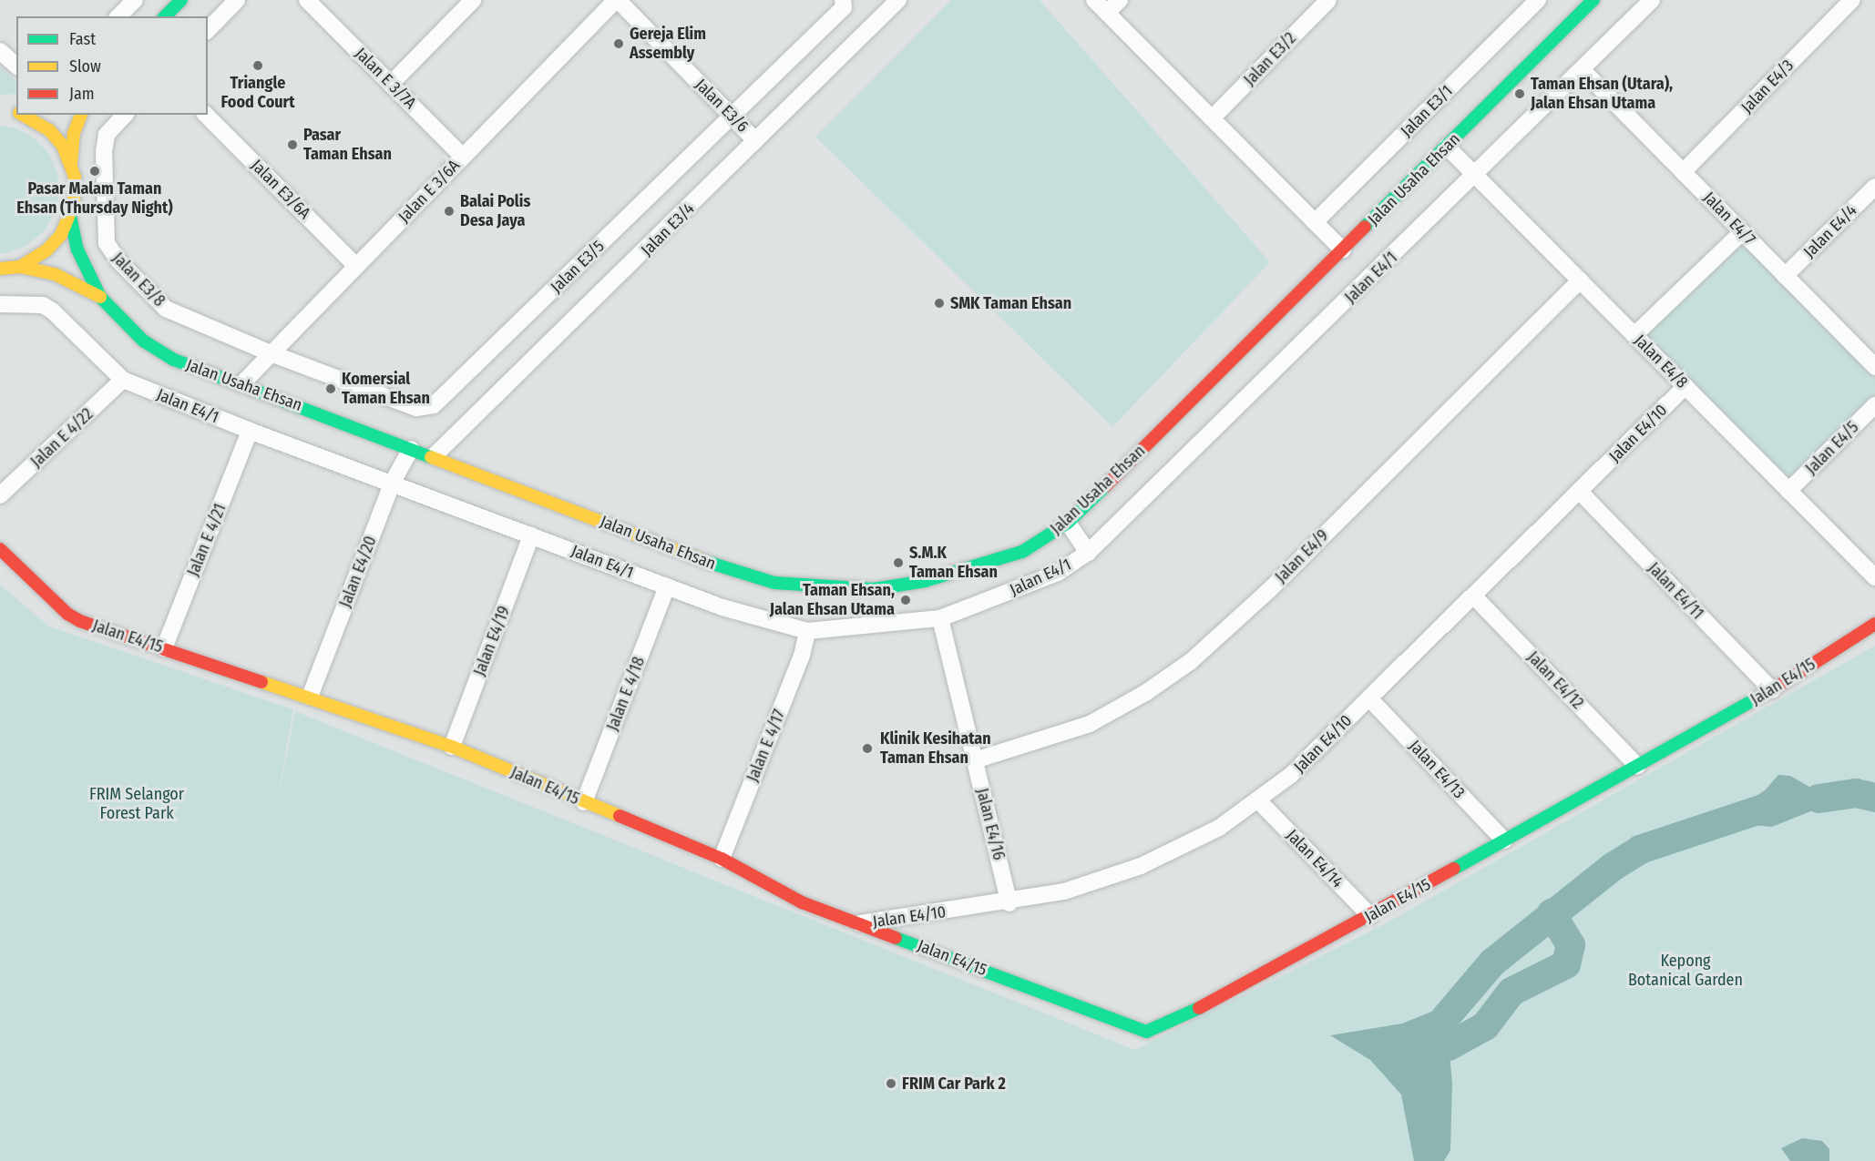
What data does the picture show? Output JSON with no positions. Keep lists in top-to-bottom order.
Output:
{
  "streets": {
    "street": [
      "Jalan E3/2",
      "Jalan E 3/7A",
      "Jalan E4/3",
      "Jalan E3/6",
      "Jalan E3/1",
      "Jalan Usaha Ehsan",
      "Jalan E3/6A",
      "Jalan E 3/6A",
      "Jalan E4/7",
      "Jalan E3/4",
      "Jalan E4/4",
      "Jalan E3/5",
      "Jalan E4/1",
      "Jalan E3/8",
      "Jalan E4/8",
      "Jalan E4/10",
      "Jalan E 4/22",
      "Jalan E4/5",
      "Jalan E 4/21",
      "Jalan E4/9",
      "Jalan E4/20",
      "Jalan E4/11",
      "Jalan E4/15",
      "Jalan E4/19",
      "Jalan E4/12",
      "Jalan E 4/18",
      "Jalan E 4/17",
      "Jalan E4/13",
      "Jalan E4/16",
      "Jalan E4/14"
    ]
  },
  "crossings": [
    ["Jalan E 3/7A", "Jalan E 3/6A"],
    ["Jalan E4/3", "Jalan E4/7"],
    ["Jalan E3/6", "Jalan E 3/6A"],
    ["Jalan E3/6", "Jalan E3/4"],
    ["Jalan E3/6", "Jalan E3/5"],
    ["Jalan Usaha Ehsan", "Jalan E 3/6A"],
    ["Jalan Usaha Ehsan", "Jalan E3/4"],
    ["Jalan Usaha Ehsan", "Jalan E4/1"],
    ["Jalan Usaha Ehsan", "Jalan E4/8"],
    ["Jalan Usaha Ehsan", "Jalan E4/20"],
    ["Jalan E3/6A", "Jalan E 3/6A"],
    ["Jalan E 3/6A", "Jalan E3/5"],
    ["Jalan E 3/6A", "Jalan E3/8"],
    ["Jalan E4/7", "Jalan E4/4"],
    ["Jalan E4/7", "Jalan E4/1"],
    ["Jalan E3/5", "Jalan E3/8"],
    ["Jalan E4/1", "Jalan E4/8"],
    ["Jalan E4/1", "Jalan E 4/22"],
    ["Jalan E4/1", "Jalan E 4/21"],
    ["Jalan E4/1", "Jalan E4/20"],
    ["Jalan E4/1", "Jalan E4/19"],
    ["Jalan E4/1", "Jalan E 4/18"],
    ["Jalan E4/1", "Jalan E 4/17"],
    ["Jalan E4/1", "Jalan E4/16"],
    ["Jalan E4/8", "Jalan E4/10"],
    ["Jalan E4/8", "Jalan E4/5"],
    ["Jalan E4/8", "Jalan E4/9"],
    ["Jalan E4/10", "Jalan E4/11"],
    ["Jalan E4/10", "Jalan E4/15"],
    ["Jalan E4/10", "Jalan E4/12"],
    ["Jalan E4/10", "Jalan E4/13"],
    ["Jalan E4/10", "Jalan E4/16"],
    ["Jalan E4/10", "Jalan E4/14"],
    ["Jalan E 4/21", "Jalan E4/15"],
    ["Jalan E4/9", "Jalan E4/16"],
    ["Jalan E4/20", "Jalan E4/15"],
    ["Jalan E4/11", "Jalan E4/15"],
    ["Jalan E4/15", "Jalan E4/19"],
    ["Jalan E4/15", "Jalan E4/12"],
    ["Jalan E4/15", "Jalan E 4/18"],
    ["Jalan E4/15", "Jalan E 4/17"],
    ["Jalan E4/15", "Jalan E4/13"],
    ["Jalan E4/15", "Jalan E4/14"]
  ],
  "parks": ["FRIM Selangor Forest Park", "Kepong Botanical Garden"],
  "places": [
    "Gereja Elim Assembly",
    "Triangle Food Court",
    "Taman Ehsan (Utara), Jalan Ehsan Utama",
    "Pasar Taman Ehsan",
    "Pasar Malam Taman Ehsan (Thursday Night)",
    "Balai Polis Desa Jaya",
    "SMK Taman Ehsan",
    "Komersial Taman Ehsan",
    "S.M.K Taman Ehsan",
    "Taman Ehsan, Jalan Ehsan Utama",
    "Klinik Kesihatan Taman Ehsan",
    "FRIM Car Park 2"
  ],
  "legend": ["Fast", "Slow", "Jam"]
}
